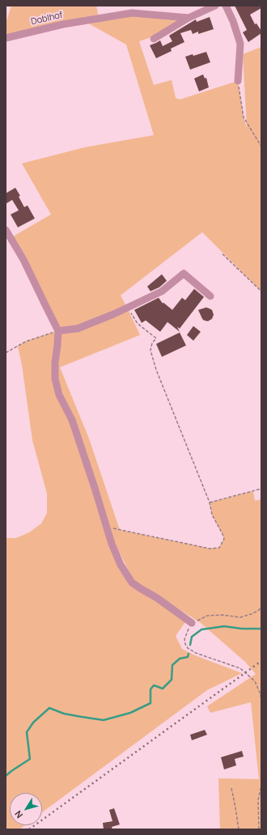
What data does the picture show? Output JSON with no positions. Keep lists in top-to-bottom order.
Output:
{
  "streets": {
    "lane": ["Doblhof"]
  },
  "north": "bottom left"
}
